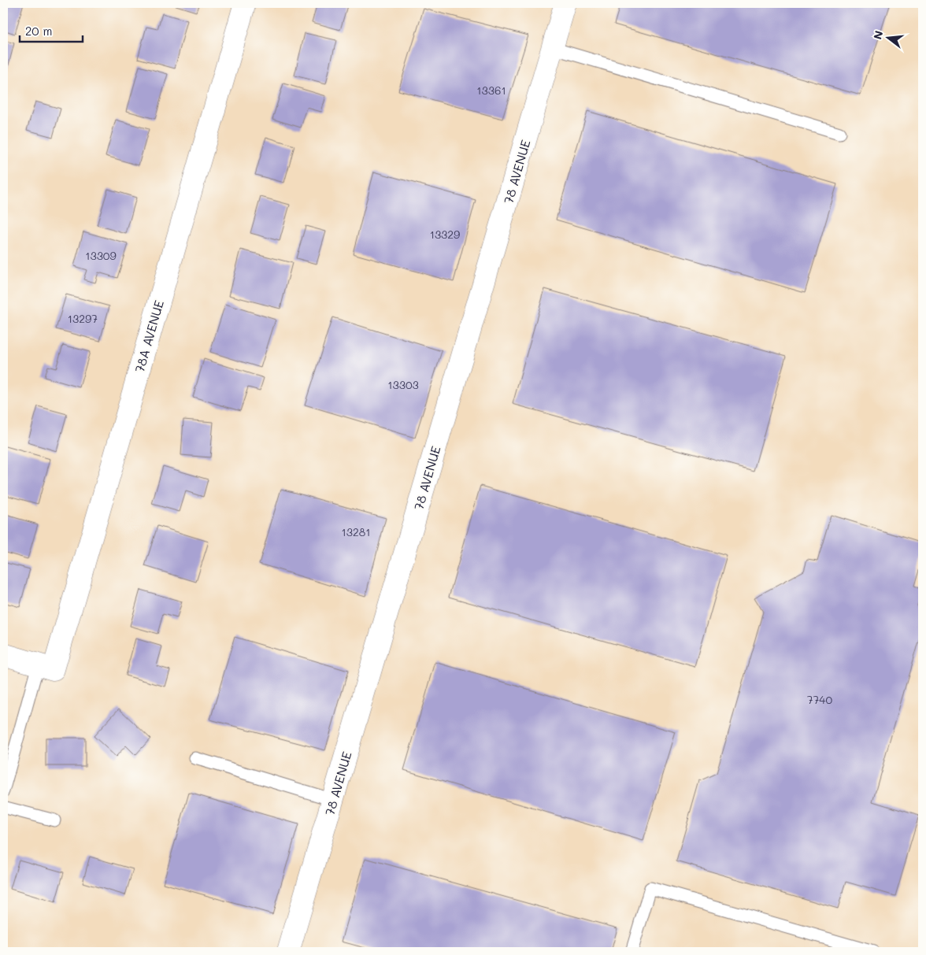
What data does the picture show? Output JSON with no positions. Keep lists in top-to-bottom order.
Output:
{
  "streets": {
    "street": ["78 AVENUE", "78A AVENUE"]
  },
  "house_numbers": [
    "13361",
    "13329",
    "13309",
    "13297",
    "13303",
    "13281",
    "7740"
  ],
  "scale_bar": "20 m",
  "north": "left"
}
